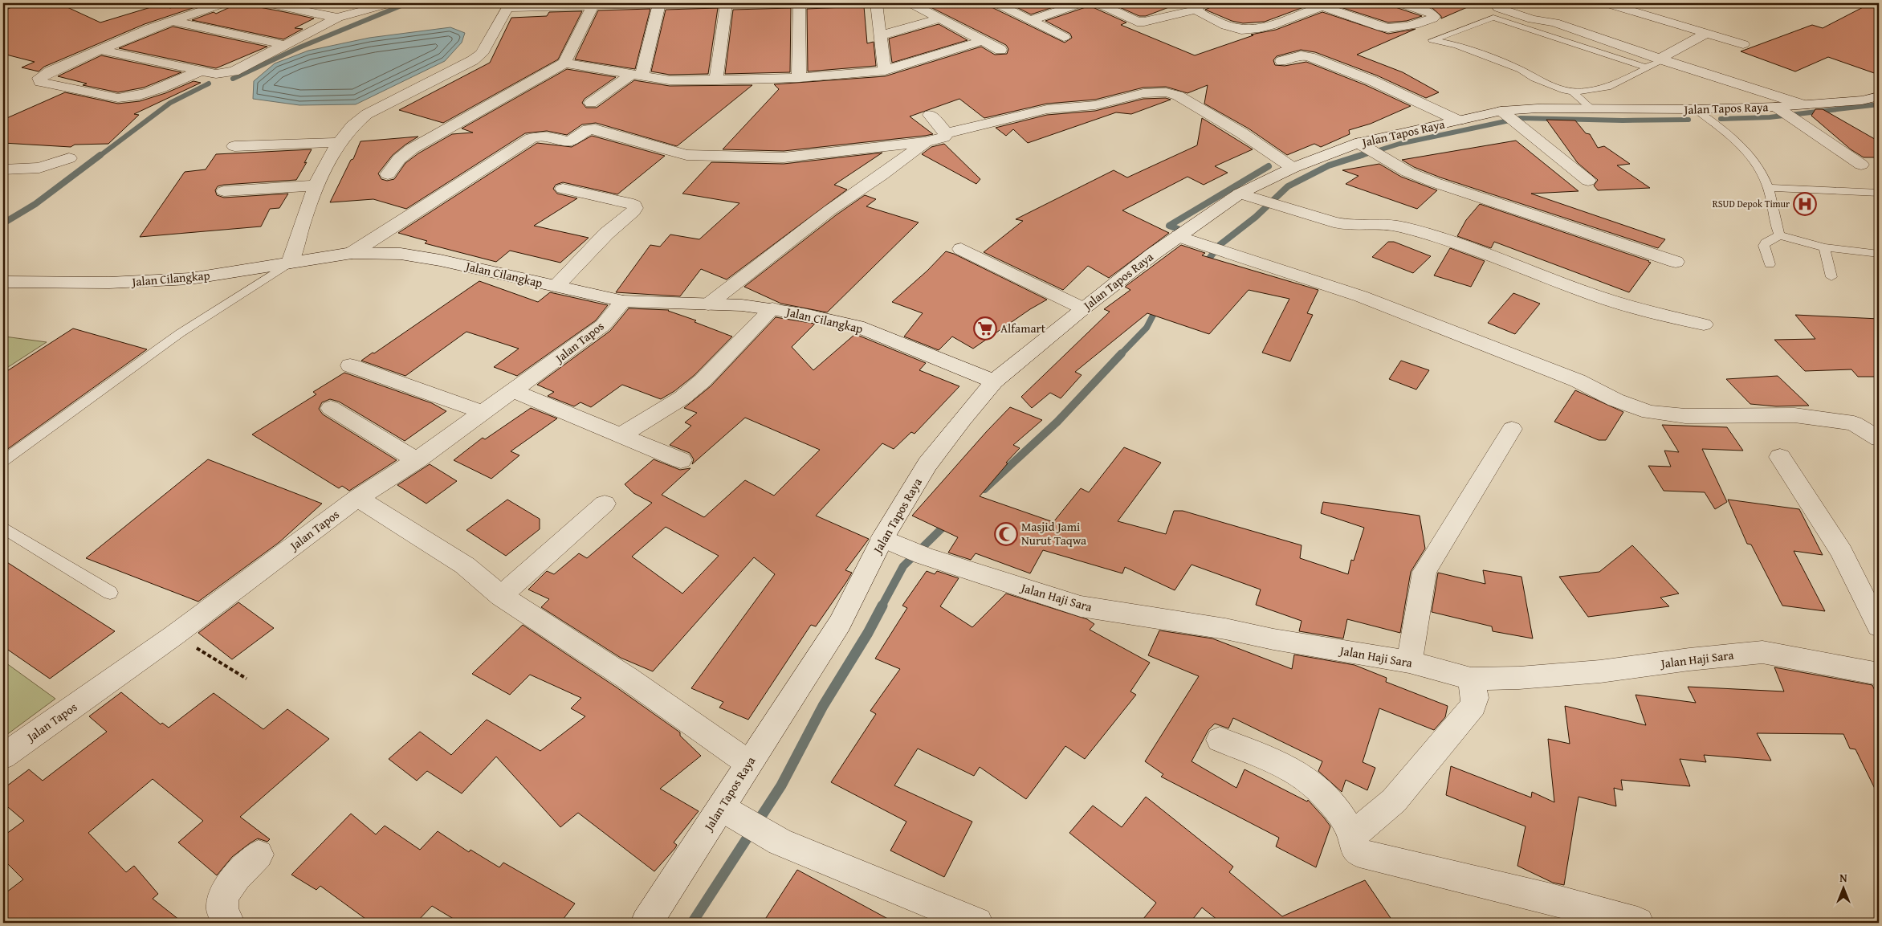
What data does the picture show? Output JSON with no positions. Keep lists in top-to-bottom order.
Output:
{
  "streets": {
    "street": [
      "Jalan Tapos Raya",
      "Jalan Cilangkap",
      "Jalan Tapos",
      "Jalan Haji Sara"
    ]
  },
  "crossings": [
    ["Jalan Tapos Raya", "Jalan Cilangkap"],
    ["Jalan Tapos Raya", "Jalan Haji Sara"],
    ["Jalan Cilangkap", "Jalan Tapos"]
  ],
  "places": {
    "hospital": ["RSUD Depok Timur"],
    "supermarket": ["Alfamart"],
    "mosque": ["Masjid Jami Nurut Taqwa"]
  },
  "north": "top"
}
